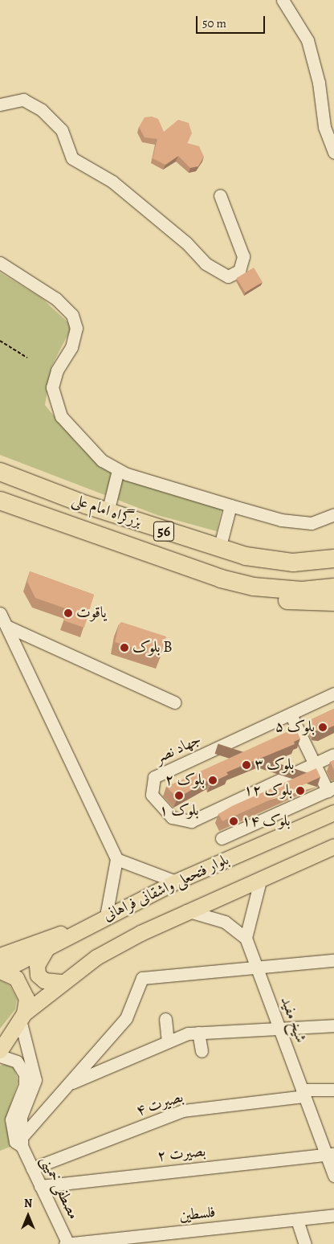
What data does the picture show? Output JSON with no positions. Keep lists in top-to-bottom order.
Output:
{
  "streets": {
    "highway": ["بزرگراه امام علی", "56"],
    "main road": ["بلوار فتحعلی واشقانی فراهانی"],
    "street": [
      "جهاد نصر",
      "شیخ مفید",
      "بصیرت ۴",
      "بصیرت ۲",
      "مصطفی خمینی",
      "فلسطین"
    ]
  },
  "crossings": [
    ["بلوار فتحعلی واشقانی فراهانی", "مصطفی خمینی"],
    ["شیخ مفید", "بصیرت ۴"],
    ["شیخ مفید", "بصیرت ۲"],
    ["بصیرت ۴", "مصطفی خمینی"],
    ["بصیرت ۲", "مصطفی خمینی"],
    ["مصطفی خمینی", "فلسطین"]
  ],
  "places": [
    "یاقوت",
    "بلوک B",
    "بلوک ۵",
    "بلوک ۳",
    "بلوک ۲",
    "بلوک ۱۲",
    "بلوک ۱",
    "بلوک ۱۴"
  ],
  "scale_bar": "50 m",
  "north": "top"
}
